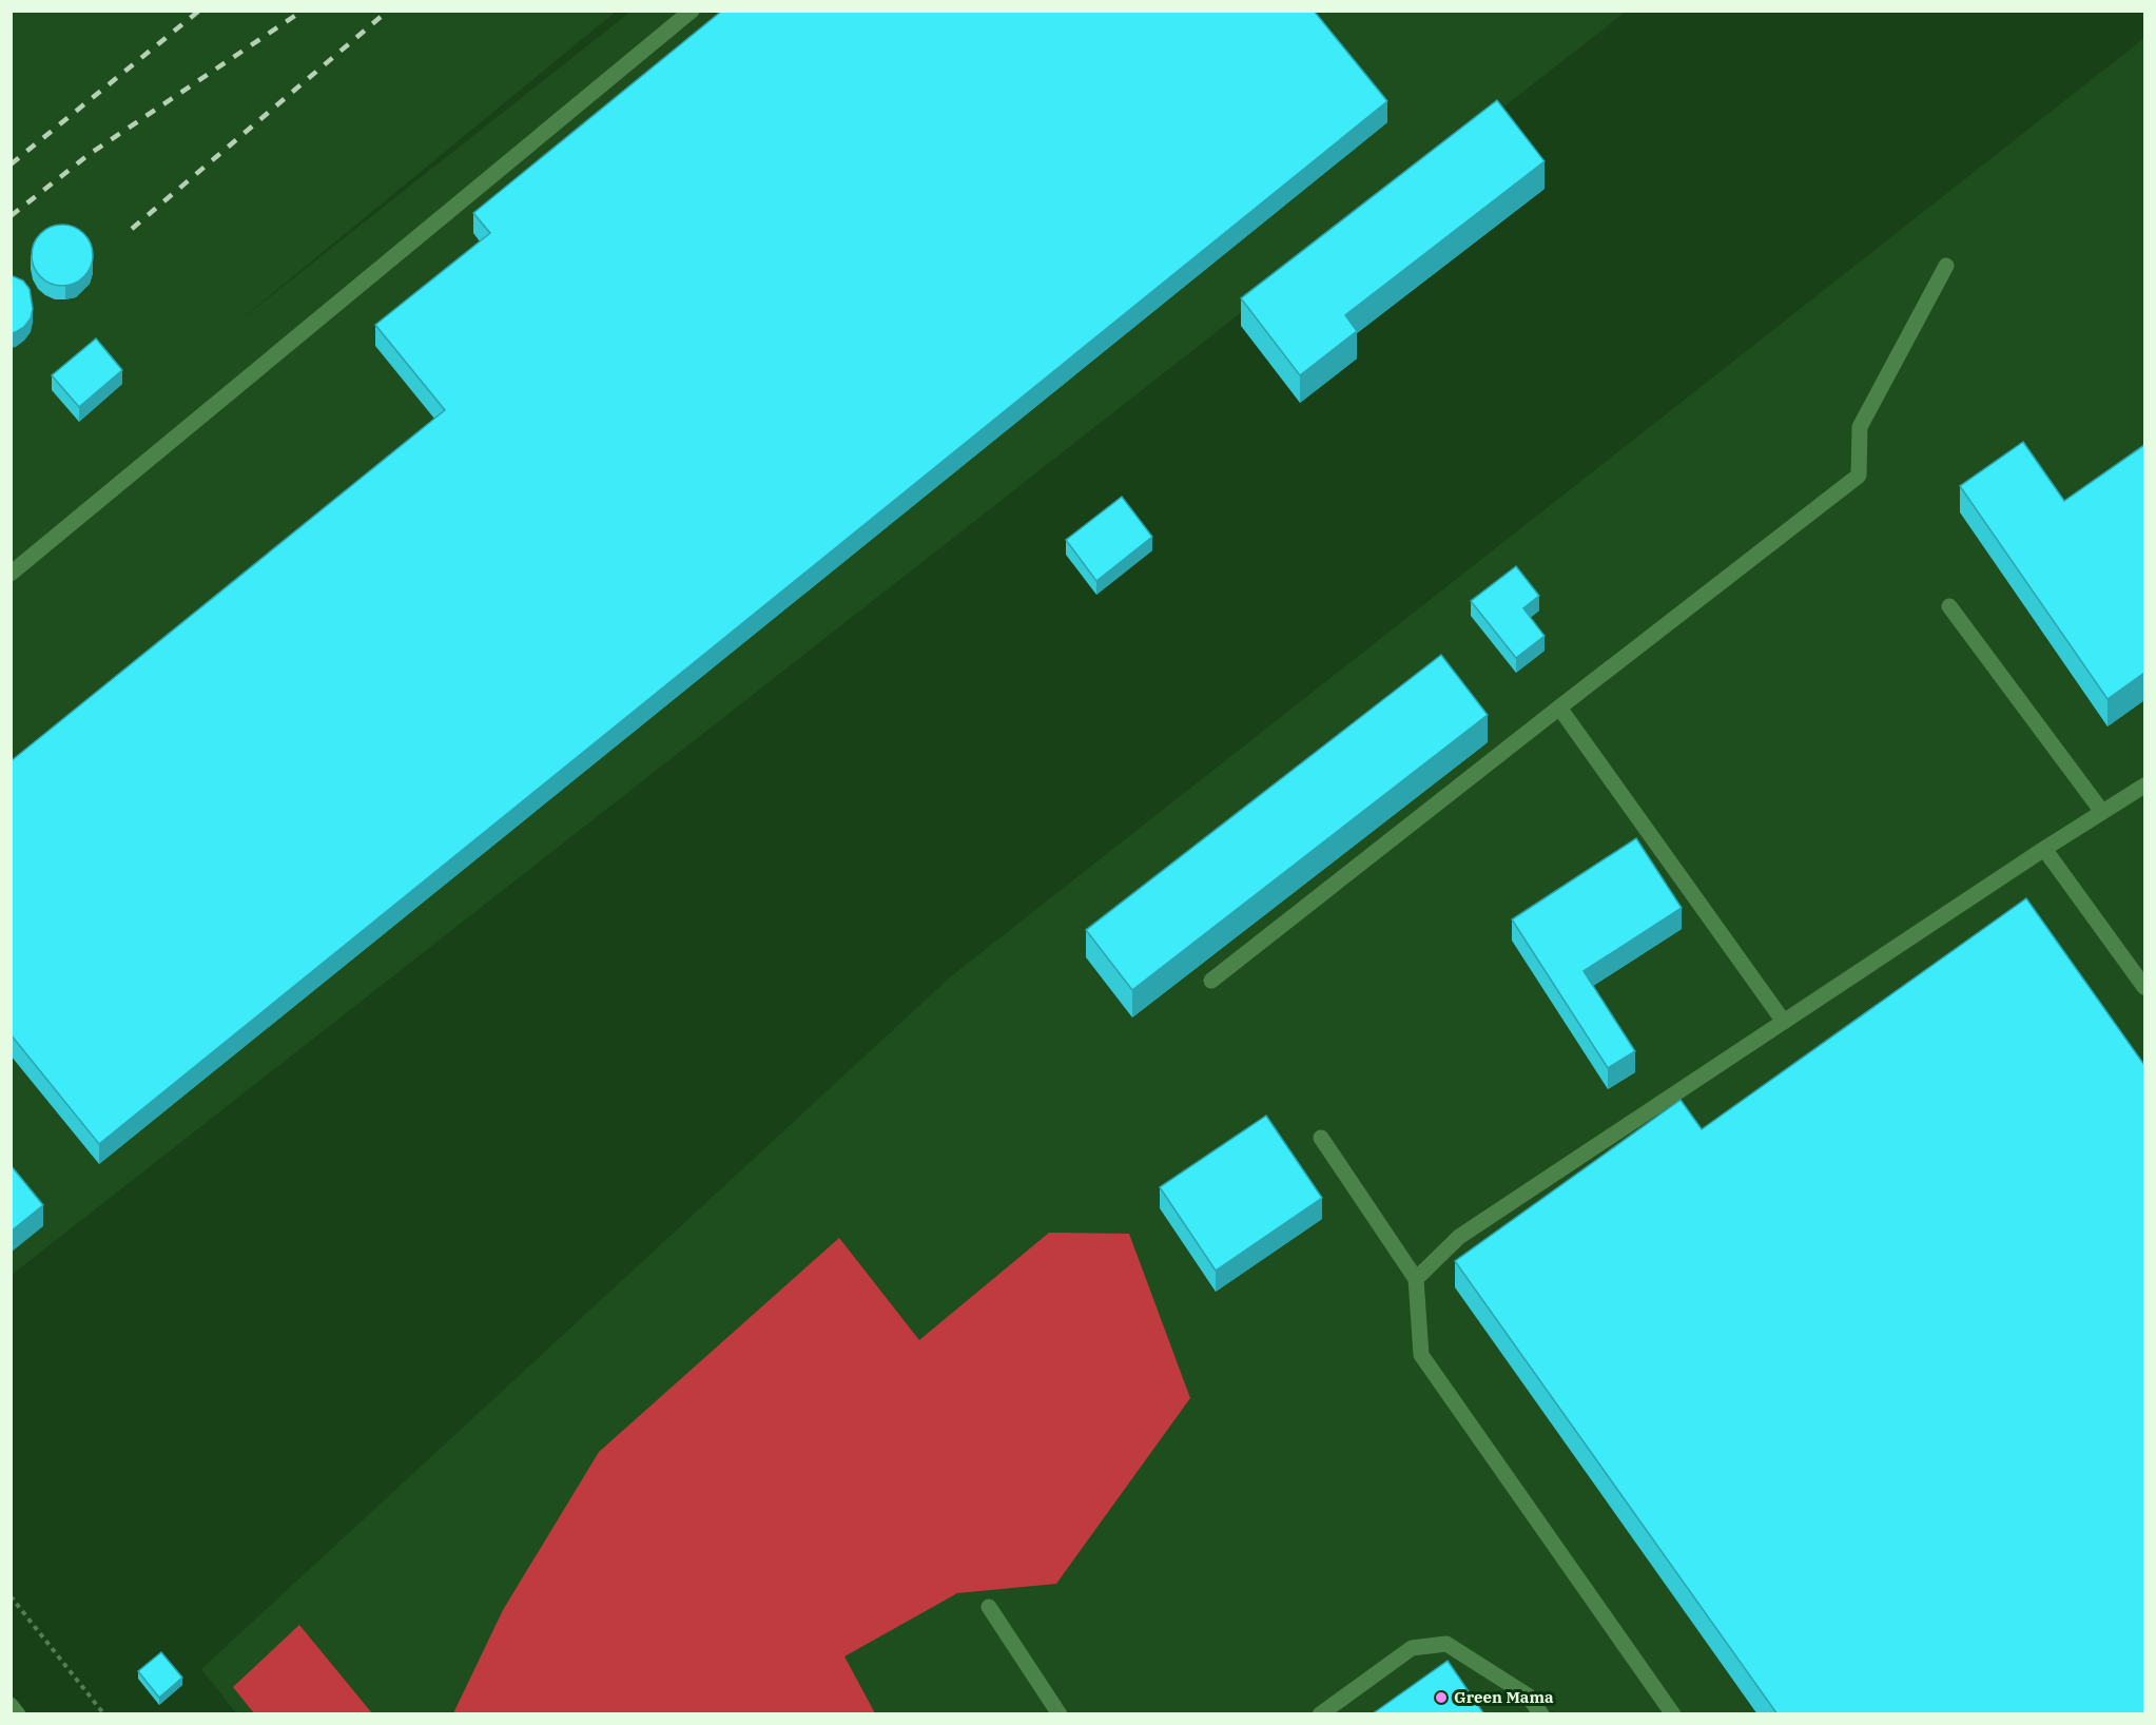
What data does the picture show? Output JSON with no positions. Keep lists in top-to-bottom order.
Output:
{
  "places": ["Green Mama"]
}
